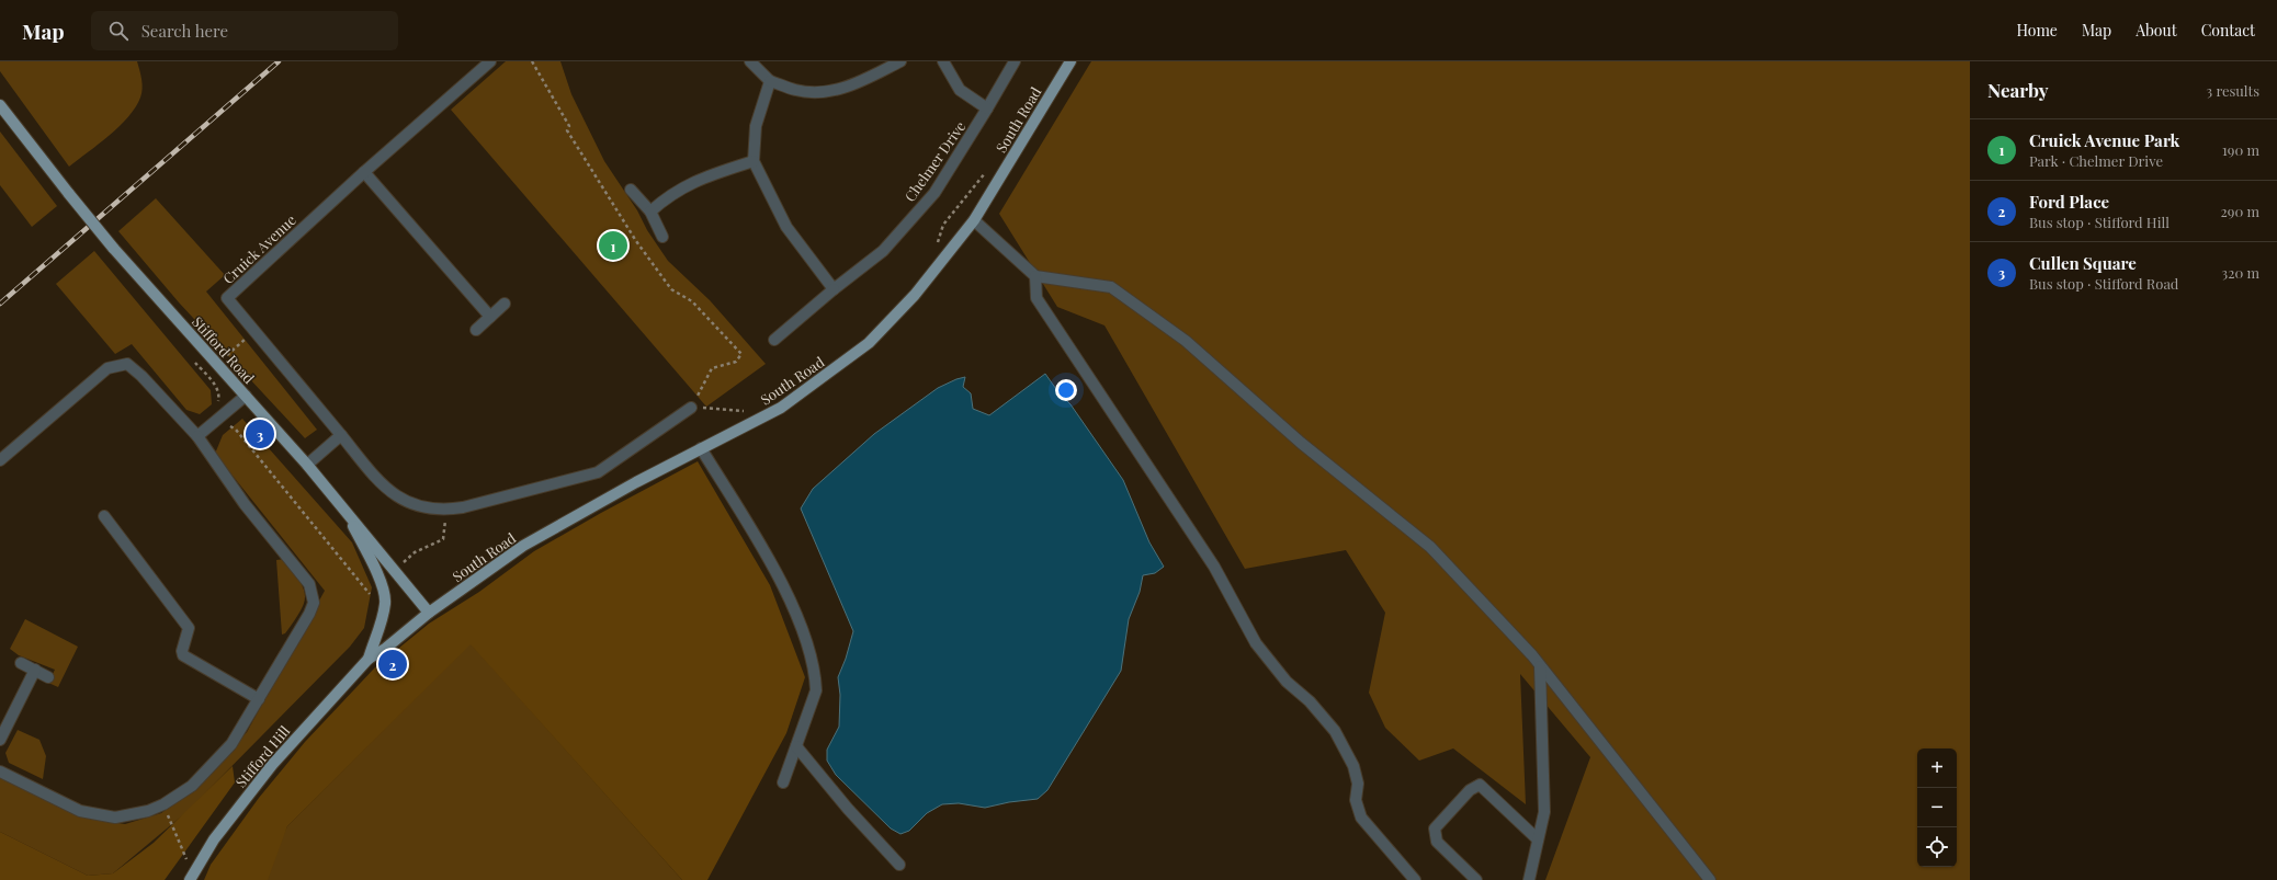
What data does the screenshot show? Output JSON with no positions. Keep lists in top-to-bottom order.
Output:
{
  "streets": {
    "main road": ["South Road", "Stifford Road", "Stifford Hill"],
    "street": ["Chelmer Drive", "Cruick Avenue"]
  },
  "crossings": [
    ["South Road", "Stifford Road"],
    ["South Road", "Stifford Hill"],
    ["Stifford Road", "Stifford Hill"]
  ],
  "page": {
    "header": "Map",
    "search": "Search here",
    "nav": [
      "Home",
      "Map",
      "About",
      "Contact"
    ],
    "heading": ["Nearby", "3 results"],
    "list": [
      {
        "mark": "1",
        "name": "Cruick Avenue Park",
        "note": "Park · Chelmer Drive",
        "value": "190 m"
      },
      {
        "mark": "2",
        "name": "Ford Place",
        "note": "Bus stop · Stifford Hill",
        "value": "290 m"
      },
      {
        "mark": "3",
        "name": "Cullen Square",
        "note": "Bus stop · Stifford Road",
        "value": "320 m"
      }
    ],
    "pins": ["1", "3", "2"],
    "map_buttons": ["+", "−"]
  }
}
